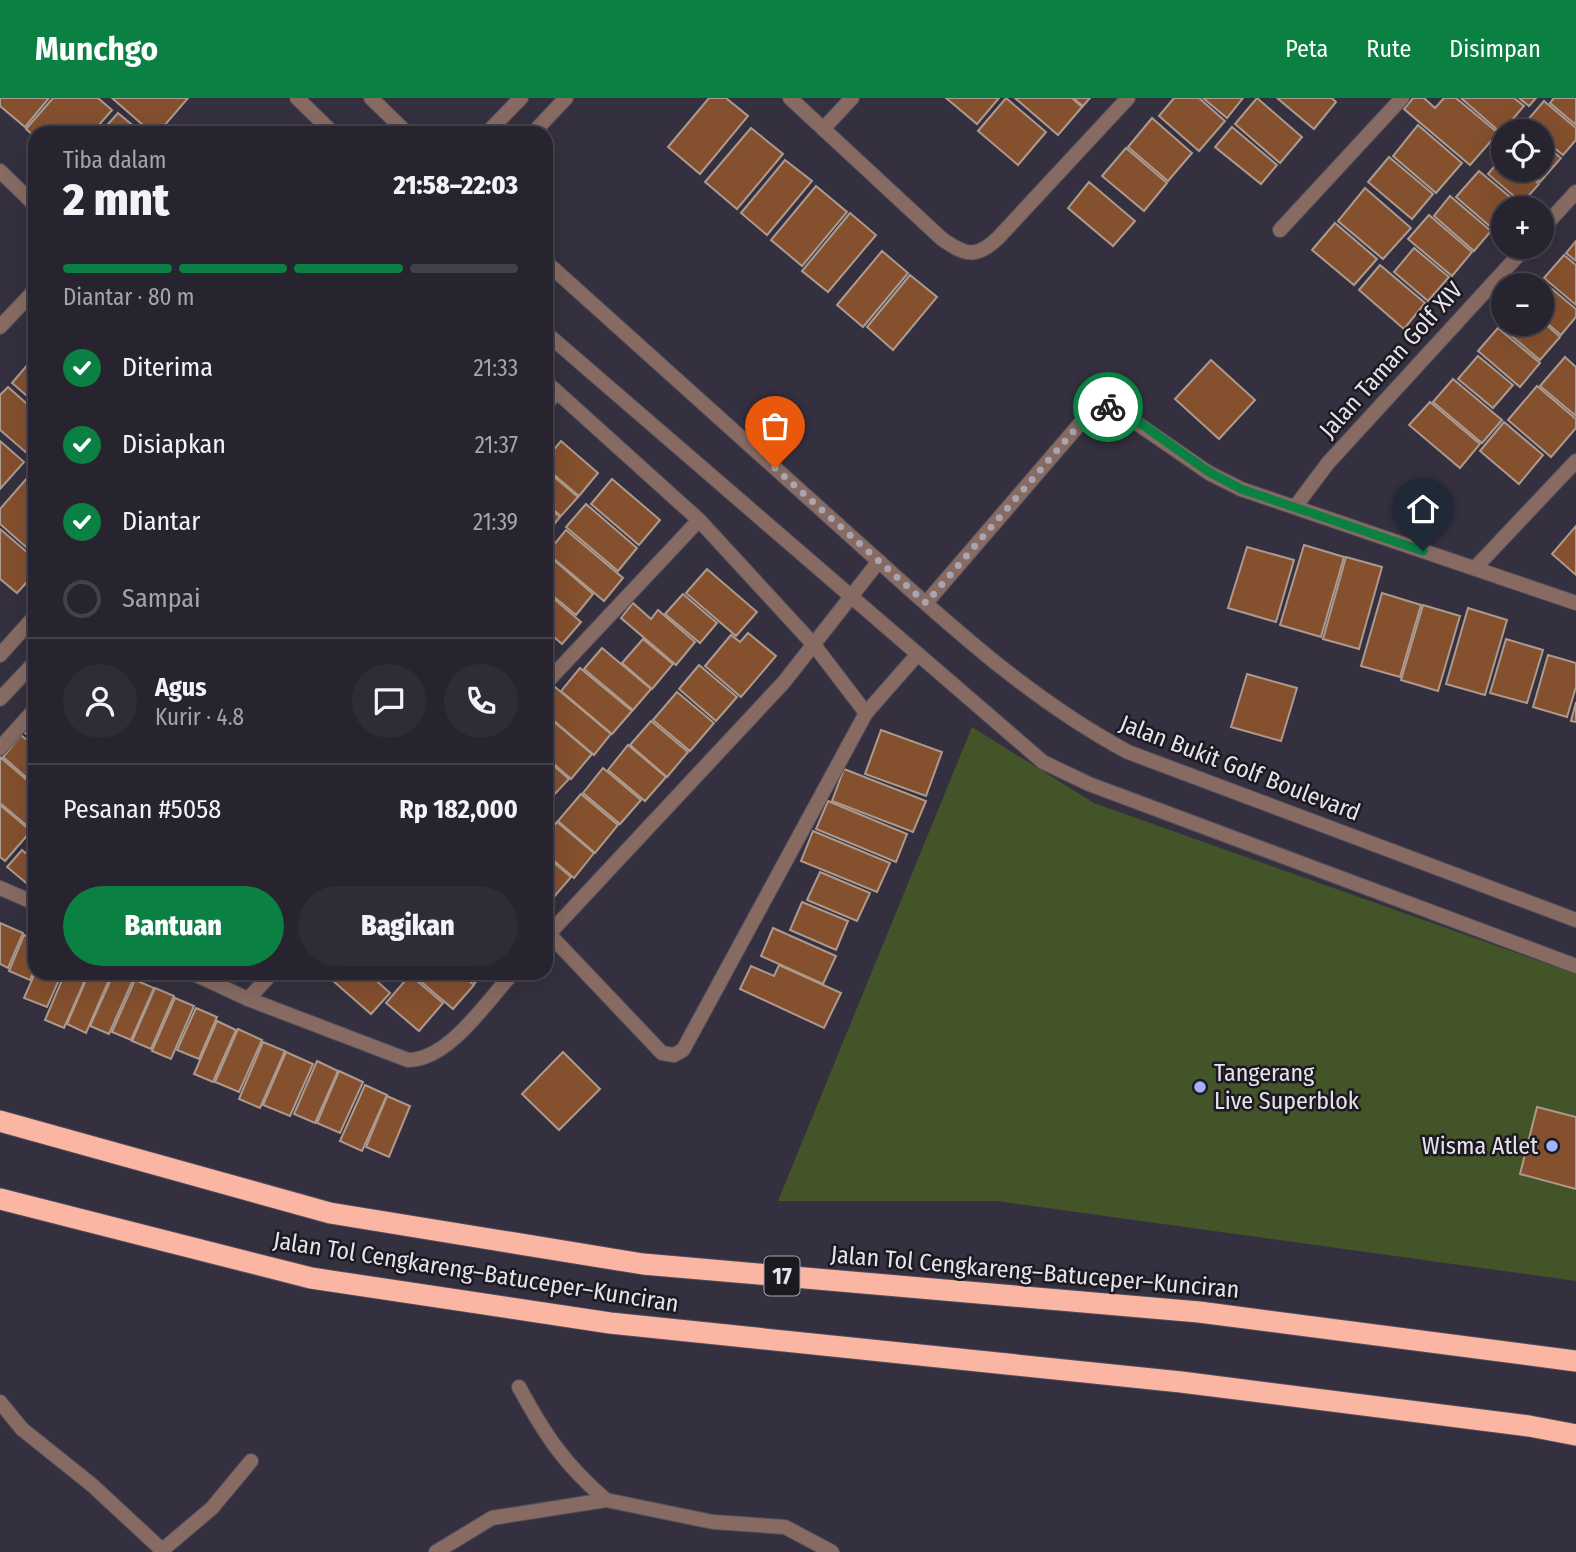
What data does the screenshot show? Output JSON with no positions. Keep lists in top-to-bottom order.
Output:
{
  "streets": {
    "highway": ["Jalan Tol Cengkareng–Batuceper–Kunciran", "17"],
    "street": ["Jalan Taman Golf XIV", "Jalan Bukit Golf Boulevard"]
  },
  "places": ["Tangerang Live Superblok", "Wisma Atlet"],
  "page": {
    "header": "Munchgo",
    "nav": ["Peta", "Rute", "Disimpan"],
    "map_buttons": ["+", "−"],
    "heading": ["2 mnt", "Tiba dalam", "21:58–22:03"],
    "panel": [
      "Agus",
      "Kurir · 4.8",
      "Pesanan #5058",
      "Rp 182,000"
    ],
    "bar": "Diantar · 80 m",
    "list": [
      ["Diterima", "21:33"],
      ["Disiapkan", "21:37"],
      ["Diantar", "21:39"],
      "Sampai"
    ],
    "buttons": ["Bantuan", "Bagikan"]
  }
}
